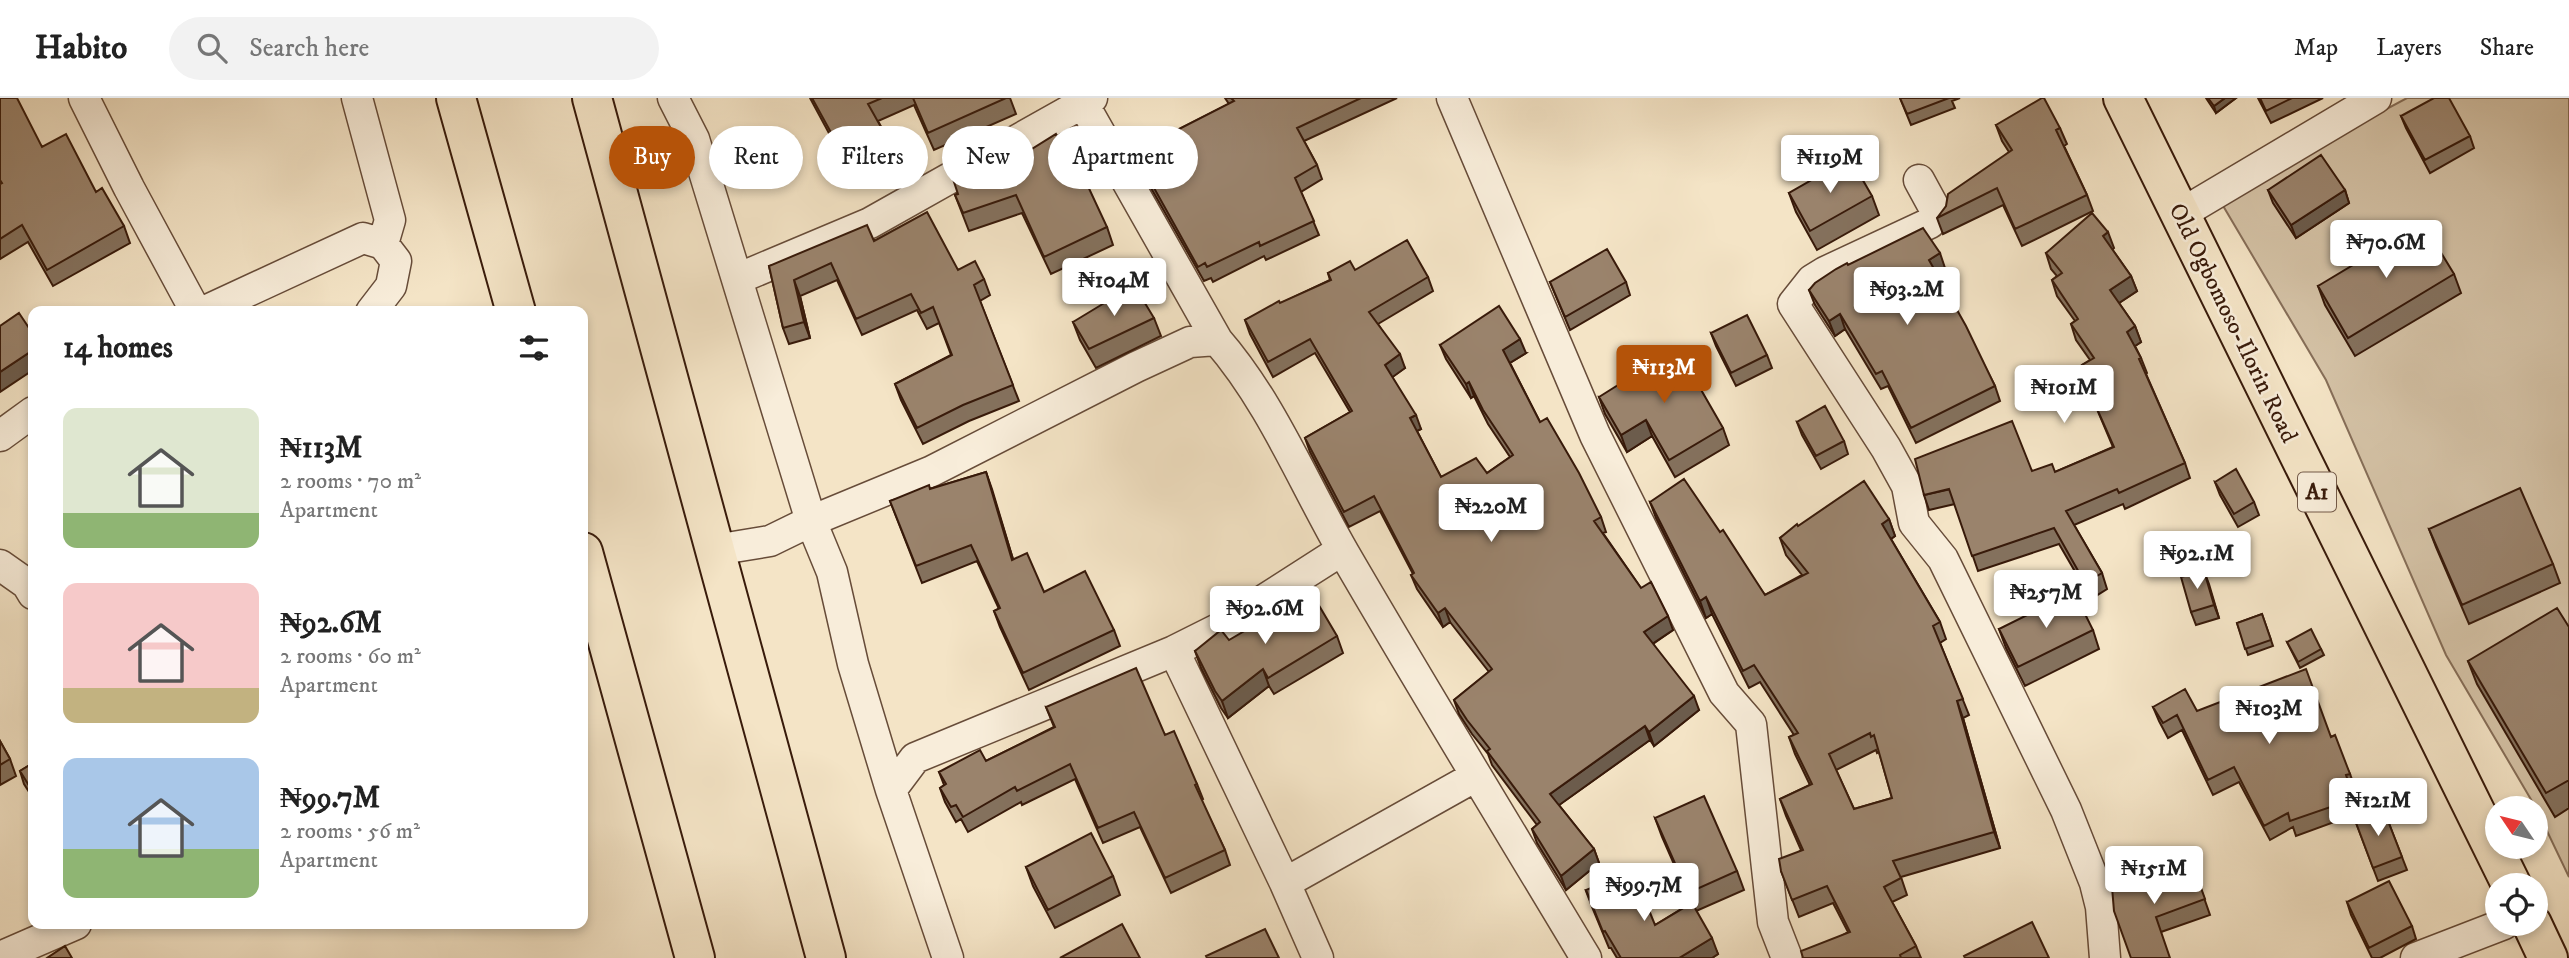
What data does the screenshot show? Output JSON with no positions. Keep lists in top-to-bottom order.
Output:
{
  "streets": {
    "highway": ["Old Ogbomoso-Ilorin Road", "A1"]
  },
  "north": "top left",
  "page": {
    "header": "Habito",
    "search": "Search here",
    "nav": ["Map", "Layers", "Share"],
    "chip": [
      "Buy",
      "Rent",
      "Filters",
      "New",
      "Apartment"
    ],
    "price": [
      "₦119M",
      "₦70.6M",
      "₦104M",
      "₦93.2M",
      "₦113M",
      "₦101M",
      "₦220M",
      "₦92.1M",
      "₦257M",
      "₦92.6M",
      "₦103M",
      "₦121M",
      "₦151M",
      "₦99.7M"
    ],
    "heading": "14 homes",
    "list": [
      {
        "name": "₦113M",
        "note": "2 rooms · 70 m² · Apartment"
      },
      {
        "name": "₦92.6M",
        "note": "2 rooms · 60 m² · Apartment"
      },
      {
        "name": "₦99.7M",
        "note": "2 rooms · 56 m² · Apartment"
      }
    ]
  }
}
